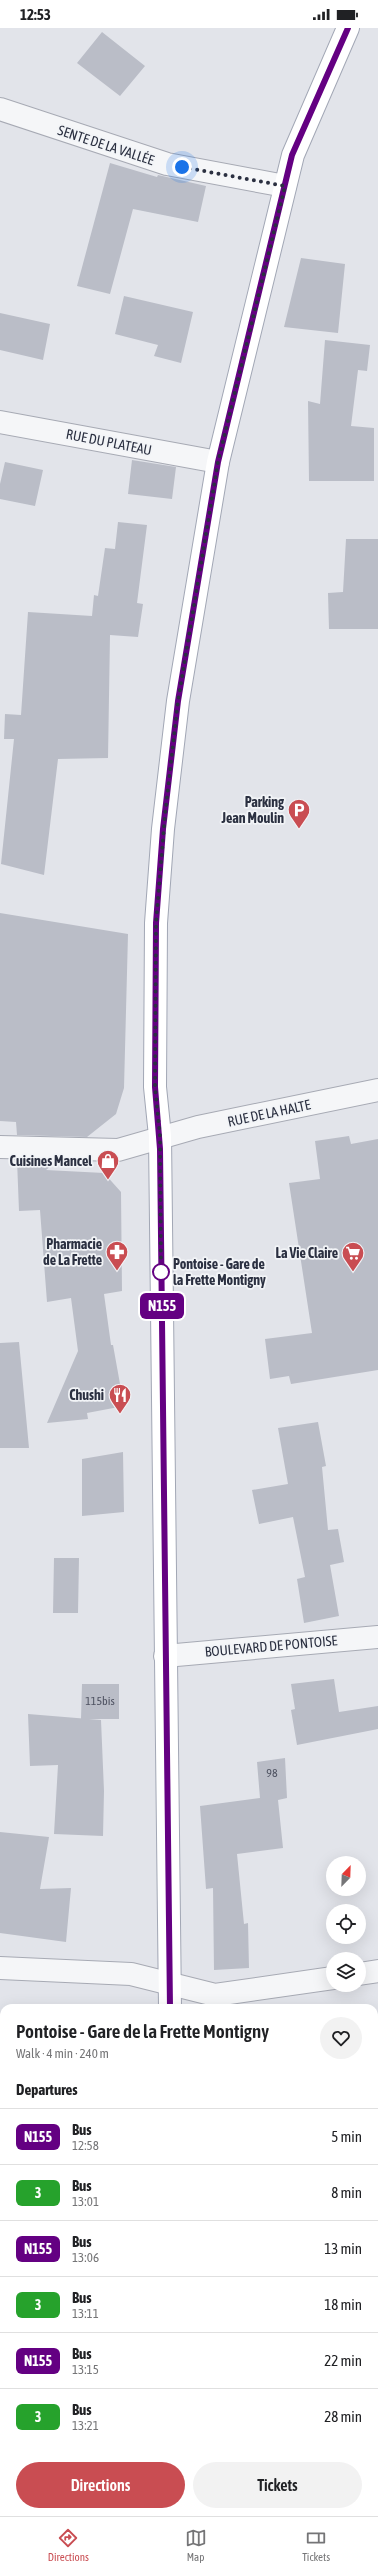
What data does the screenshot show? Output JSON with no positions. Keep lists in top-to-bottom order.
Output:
{
  "streets": {
    "street": [
      "SENTE DE LA VALLÉE",
      "RUE DU PLATEAU",
      "RUE DE LA HALTE",
      "BOULEVARD DE PONTOISE"
    ]
  },
  "places": {
    "parking": ["Parking Jean Moulin"],
    "shop": ["Cuisines Mancel"],
    "pharmacy": ["Pharmacie de La Frette"],
    "other": ["Pontoise - Gare de la Frette Montigny"],
    "supermarket": ["La Vie Claire"],
    "restaurant": ["Chushi"]
  },
  "lines": ["bus line N155"],
  "house_numbers": ["115bis", "98"],
  "north": "top right",
  "page": {
    "status": "12:53",
    "on_map": "N155",
    "heading": [
      ["Pontoise - Gare de la Frette Montigny", "Walk · 4 min · 240 m"],
      "Departures"
    ],
    "list": [
      {
        "mark": "N155",
        "name": "Bus",
        "note": "12:58",
        "value": "5 min"
      },
      {
        "mark": "3",
        "name": "Bus",
        "note": "13:01",
        "value": "8 min"
      },
      {
        "mark": "N155",
        "name": "Bus",
        "note": "13:06",
        "value": "13 min"
      },
      {
        "mark": "3",
        "name": "Bus",
        "note": "13:11",
        "value": "18 min"
      },
      {
        "mark": "N155",
        "name": "Bus",
        "note": "13:15",
        "value": "22 min"
      },
      {
        "mark": "3",
        "name": "Bus",
        "note": "13:21",
        "value": "28 min"
      }
    ],
    "buttons": ["Directions", "Tickets"],
    "tabs": ["Directions", "Map", "Tickets"]
  }
}
